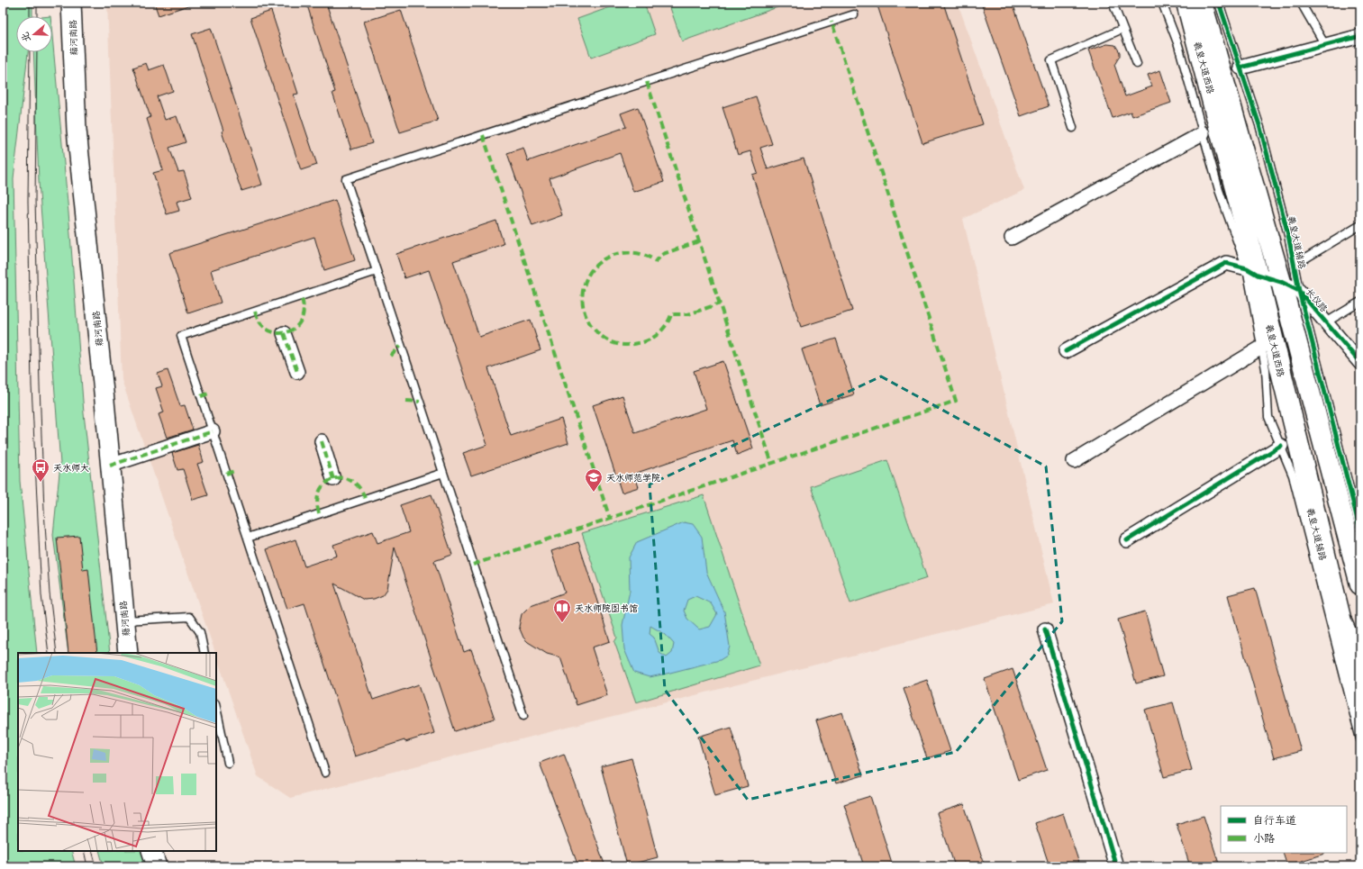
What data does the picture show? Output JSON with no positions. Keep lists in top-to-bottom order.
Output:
{
  "streets": {
    "main road": ["藉河南路", "羲皇大道西路"],
    "street": ["长仪路"],
    "lane": ["羲皇大道辅路"]
  },
  "crossings": [
    ["羲皇大道西路", "羲皇大道辅路"],
    ["羲皇大道西路", "长仪路"],
    ["羲皇大道辅路", "长仪路"]
  ],
  "places": {
    "bus stop": ["天水师大"],
    "school or university": ["天水师范学院"],
    "library": ["天水师院图书馆"]
  },
  "legend": ["自行车道", "小路"],
  "north": "left"
}
